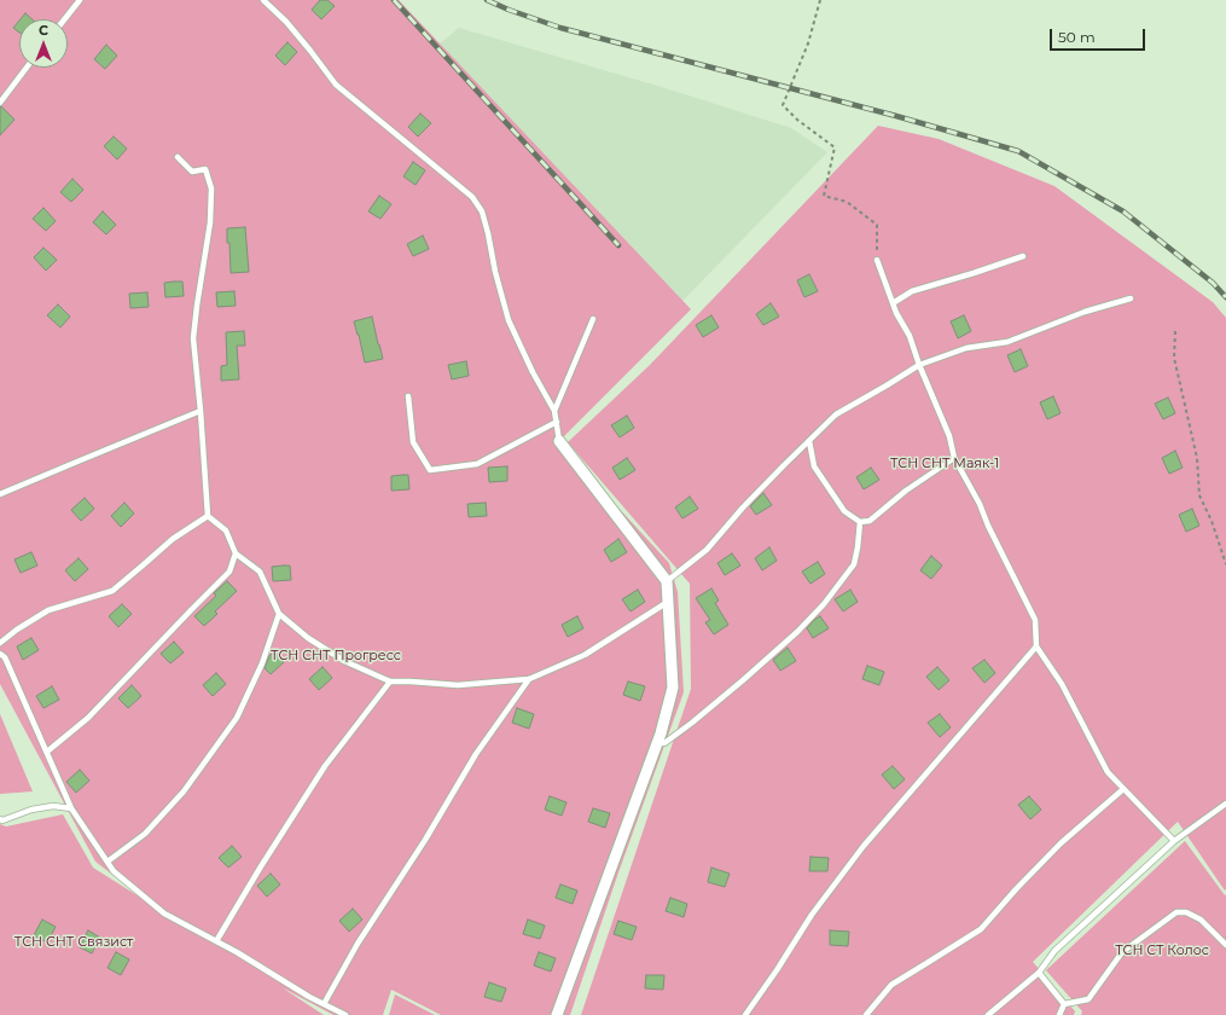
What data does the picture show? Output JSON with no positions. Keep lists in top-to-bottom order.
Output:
{
  "parks": [
    "ТСН СНТ Маяк-1",
    "ТСН СНТ Прогресс",
    "ТСН СНТ Связист",
    "ТСН СТ Колос"
  ],
  "scale_bar": "50 m",
  "north": "top"
}
